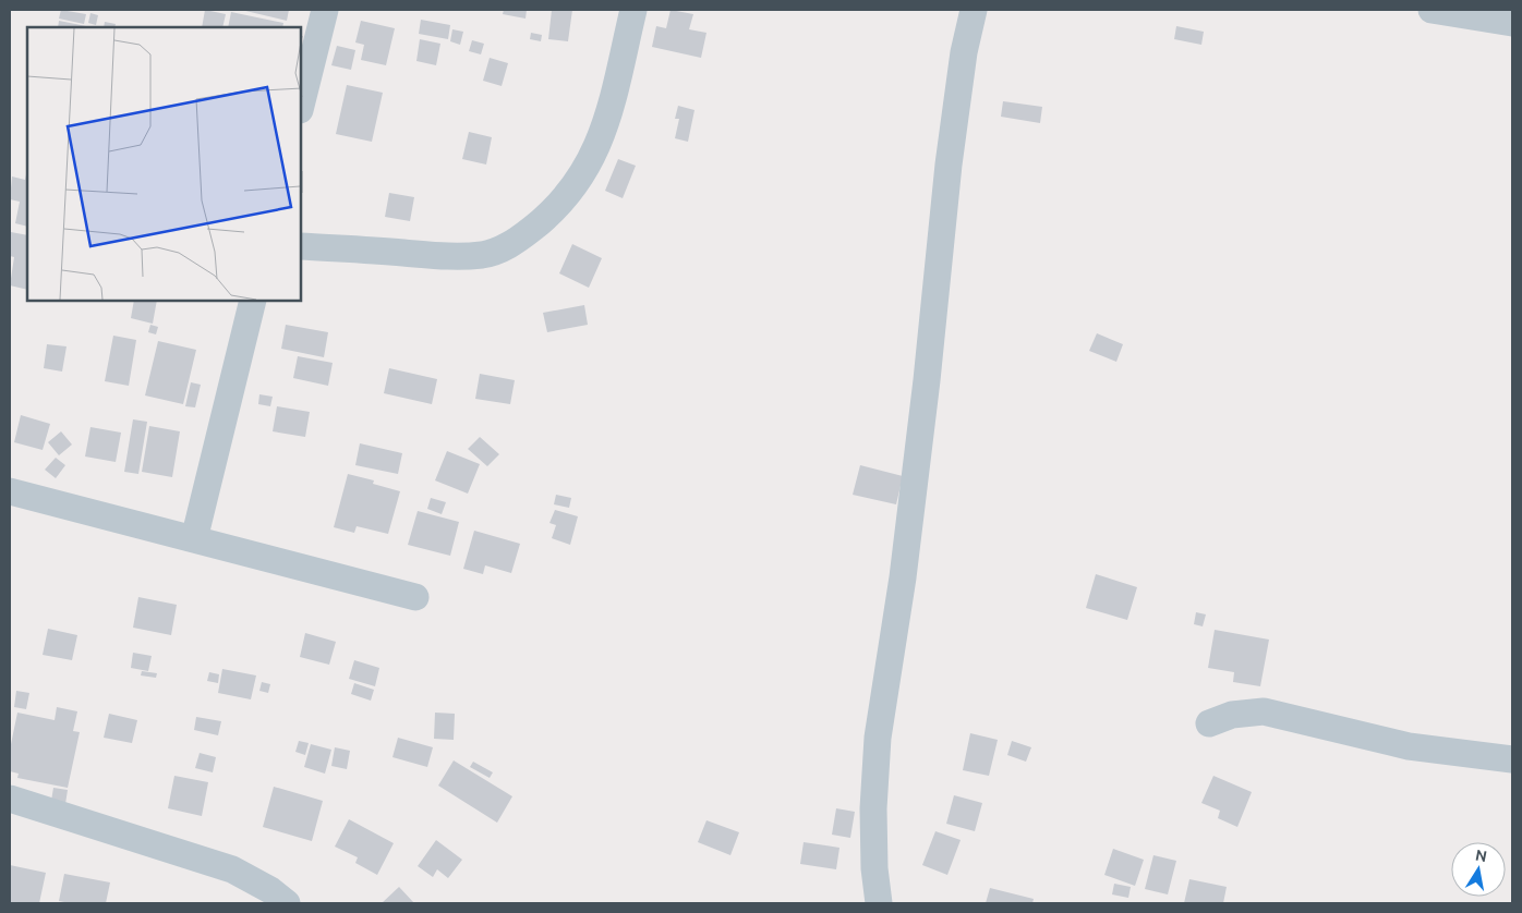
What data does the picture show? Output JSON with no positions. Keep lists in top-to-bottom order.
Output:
{
  "north": "top"
}
